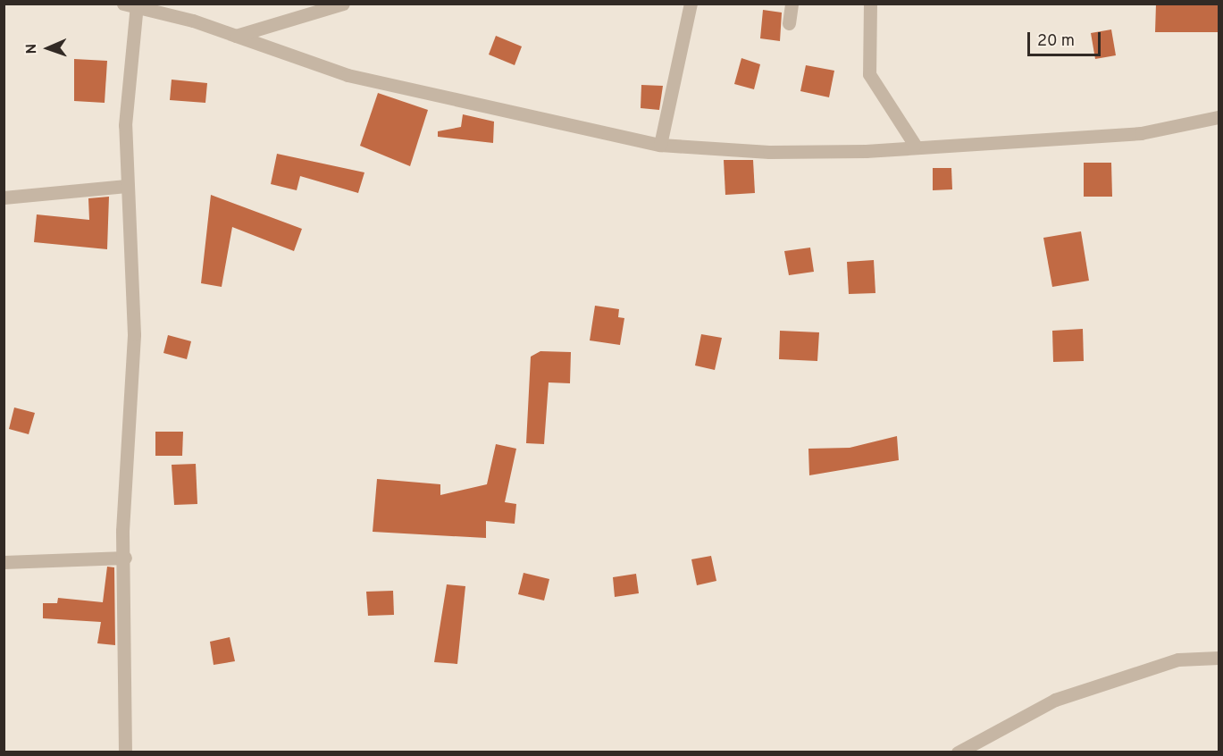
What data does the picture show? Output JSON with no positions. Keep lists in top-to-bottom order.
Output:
{
  "scale_bar": "20 m",
  "north": "left"
}
